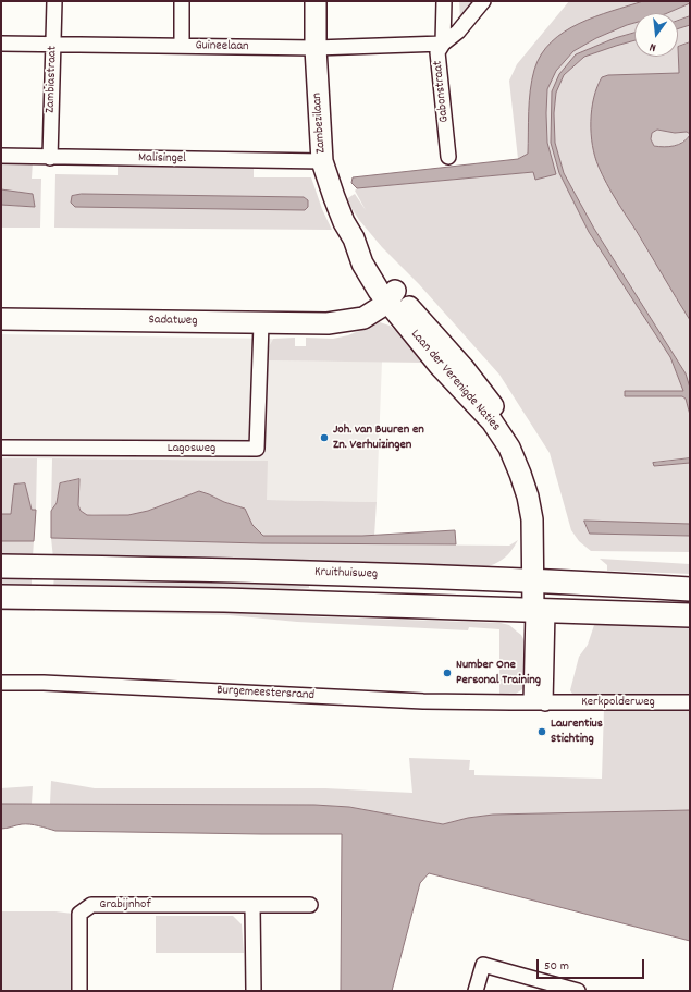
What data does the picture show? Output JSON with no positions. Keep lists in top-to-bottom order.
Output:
{
  "streets": {
    "main road": ["Kruithuisweg"],
    "street": [
      "Guineelaan",
      "Zambiastraat",
      "Gabonstraat",
      "Zambezilaan",
      "Malisingel",
      "Sadatweg",
      "Laan der Verenigde Naties",
      "Lagosweg",
      "Burgemeestersrand",
      "Kerkpolderweg",
      "Grabijnhof"
    ]
  },
  "crossings": [
    ["Guineelaan", "Zambiastraat"],
    ["Guineelaan", "Gabonstraat"],
    ["Guineelaan", "Zambezilaan"],
    ["Zambiastraat", "Malisingel"],
    ["Zambezilaan", "Malisingel"],
    ["Zambezilaan", "Sadatweg"],
    ["Zambezilaan", "Laan der Verenigde Naties"],
    ["Sadatweg", "Laan der Verenigde Naties"],
    ["Sadatweg", "Lagosweg"],
    ["Laan der Verenigde Naties", "Kruithuisweg"],
    ["Burgemeestersrand", "Kerkpolderweg"]
  ],
  "places": ["Joh. van Buuren en Zn. Verhuizingen", "Number One Personal Training", "Laurentius Stichting"],
  "scale_bar": "50 m",
  "north": "bottom"
}
